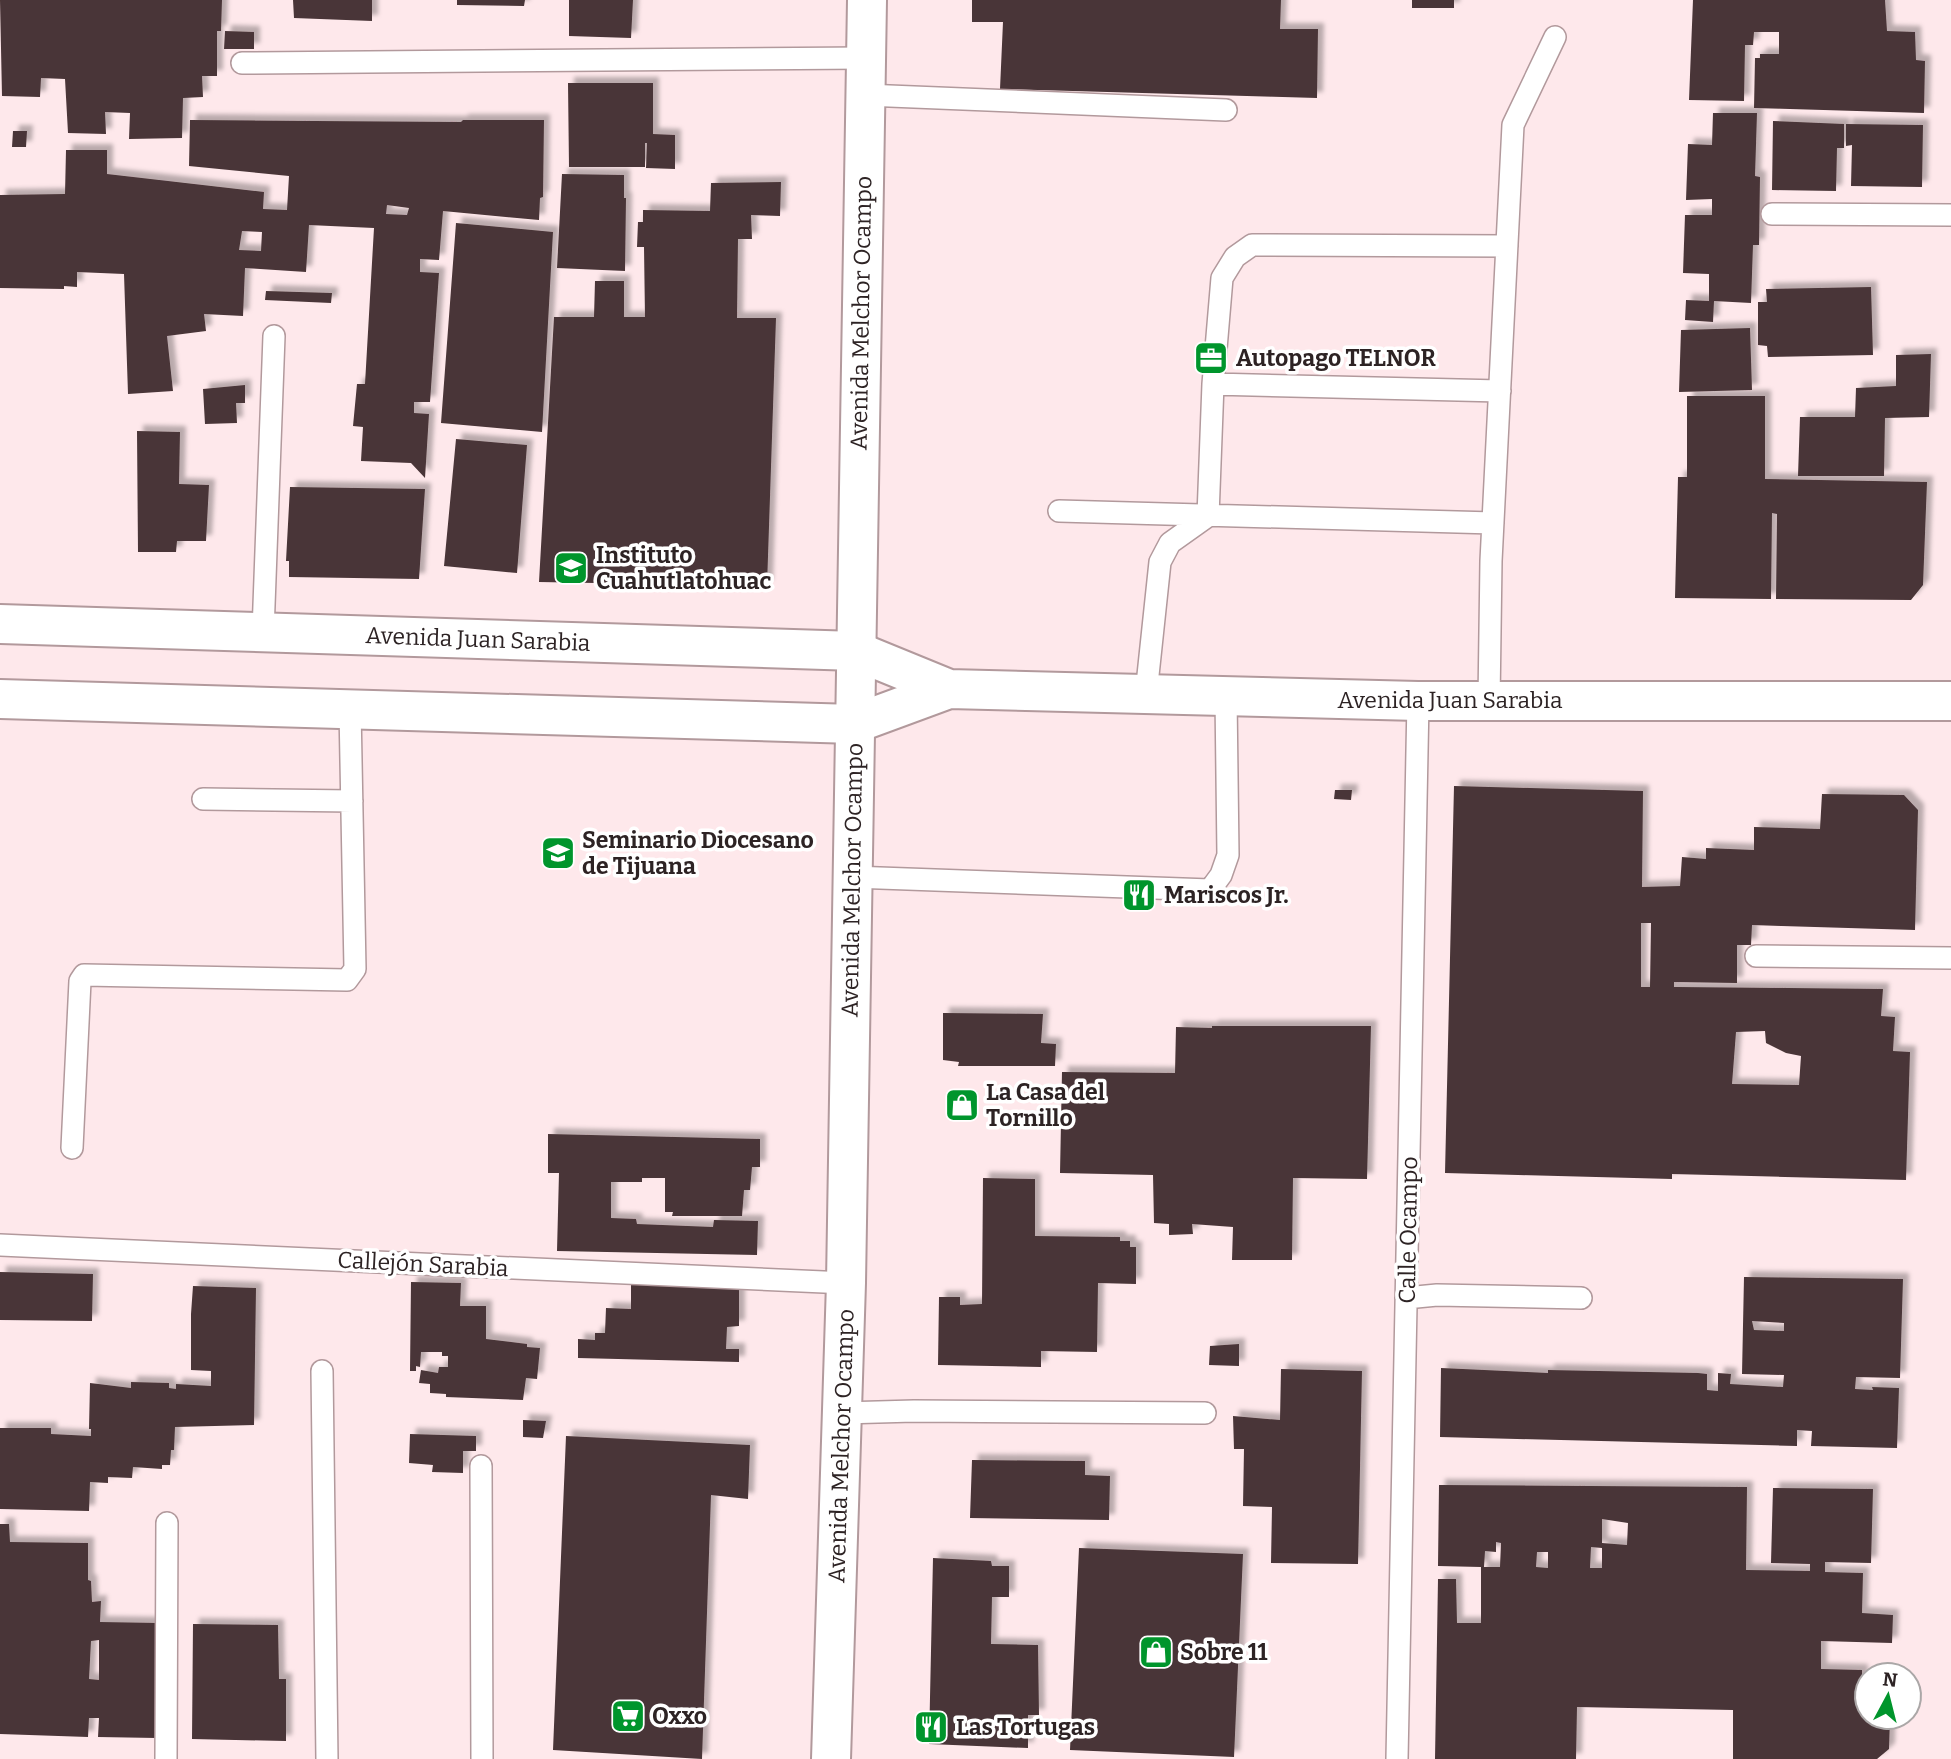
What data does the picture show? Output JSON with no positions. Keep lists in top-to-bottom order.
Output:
{
  "streets": {
    "main road": ["Avenida Melchor Ocampo", "Avenida Juan Sarabia"],
    "lane": ["Calle Ocampo", "Callejón Sarabia"]
  },
  "crossings": [
    ["Avenida Melchor Ocampo", "Avenida Juan Sarabia"],
    ["Avenida Melchor Ocampo", "Callejón Sarabia"],
    ["Avenida Juan Sarabia", "Calle Ocampo"]
  ],
  "places": {
    "office": ["Autopago TELNOR"],
    "school or university": ["Instituto Cuahutlatohuac", "Seminario Diocesano de Tijuana"],
    "restaurant": ["Mariscos Jr.", "Las Tortugas"],
    "shop": ["La Casa del Tornillo", "Sobre 11"],
    "supermarket": ["Oxxo"]
  },
  "north": "top"
}
